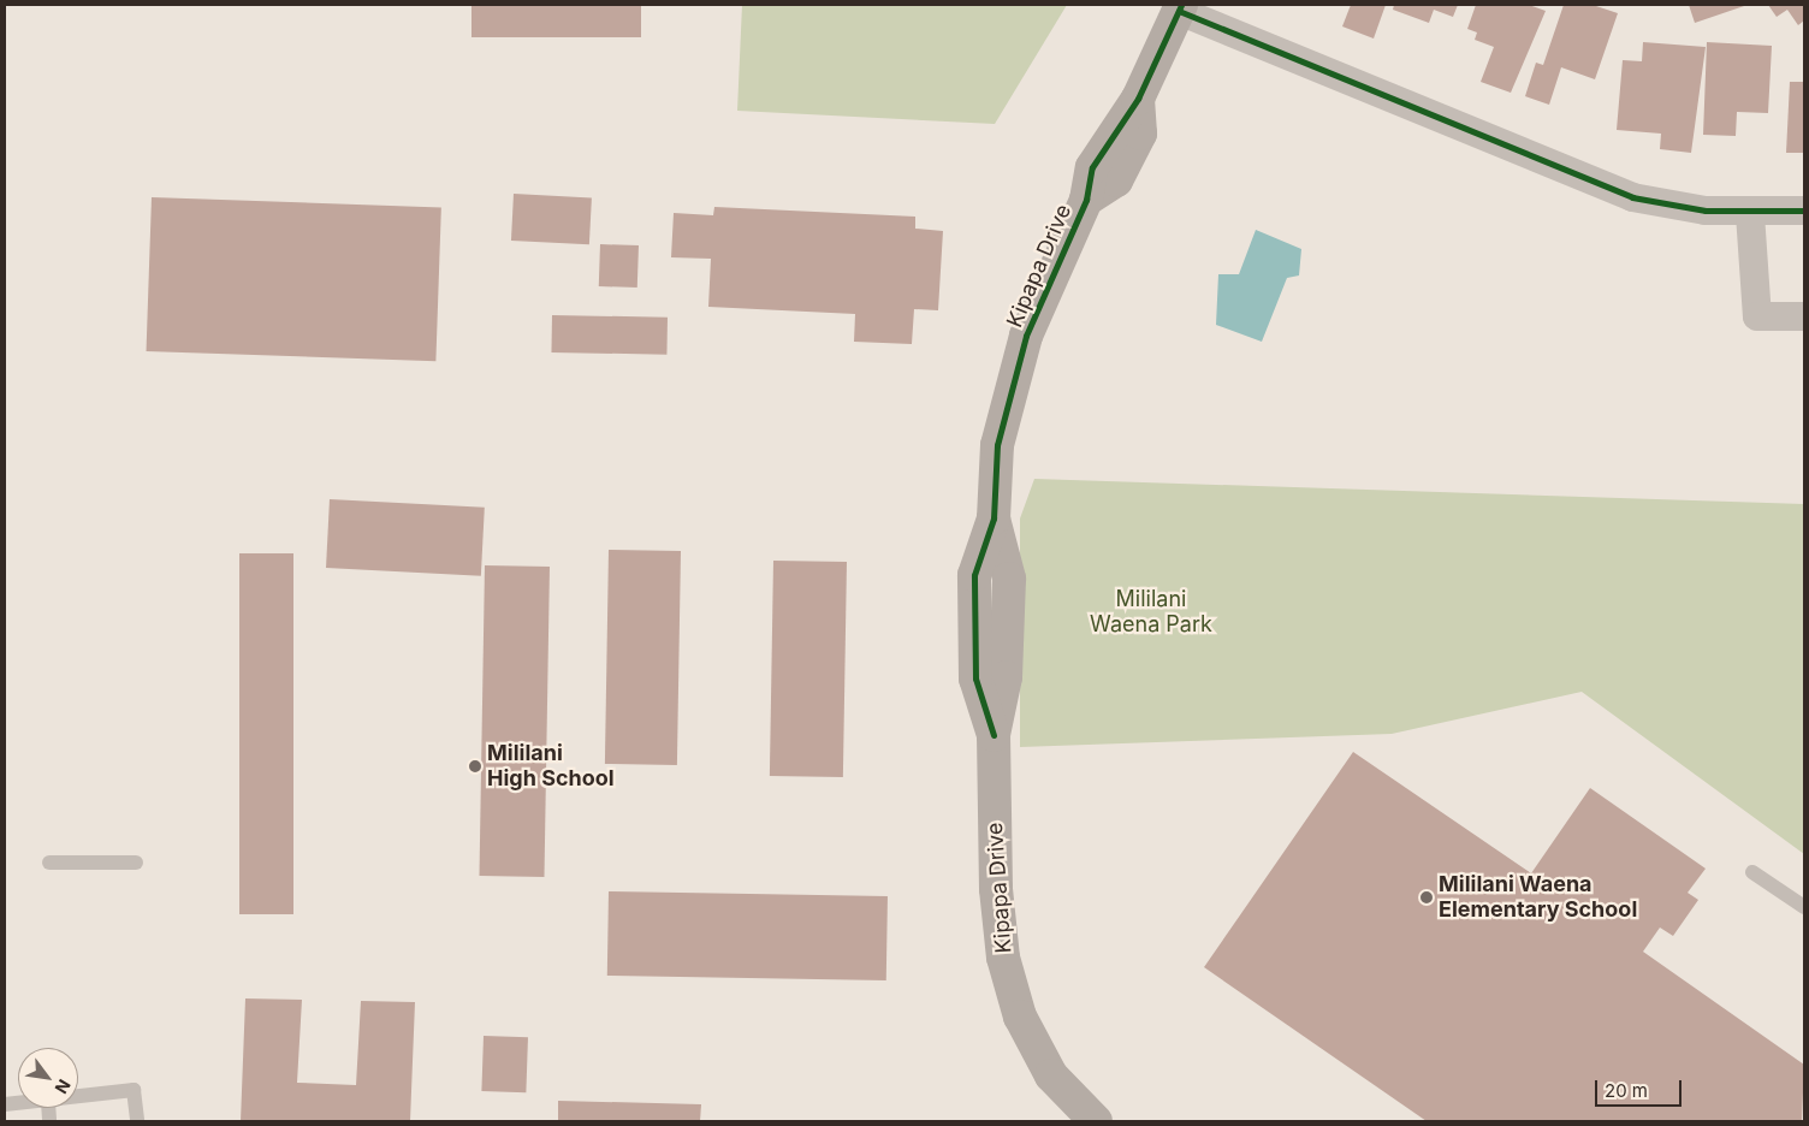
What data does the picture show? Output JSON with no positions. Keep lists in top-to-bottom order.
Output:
{
  "streets": {
    "street": ["Kipapa Drive"]
  },
  "parks": ["Mililani Waena Park"],
  "places": ["Mililani High School", "Mililani Waena Elementary School"],
  "scale_bar": "20 m",
  "north": "bottom right"
}
